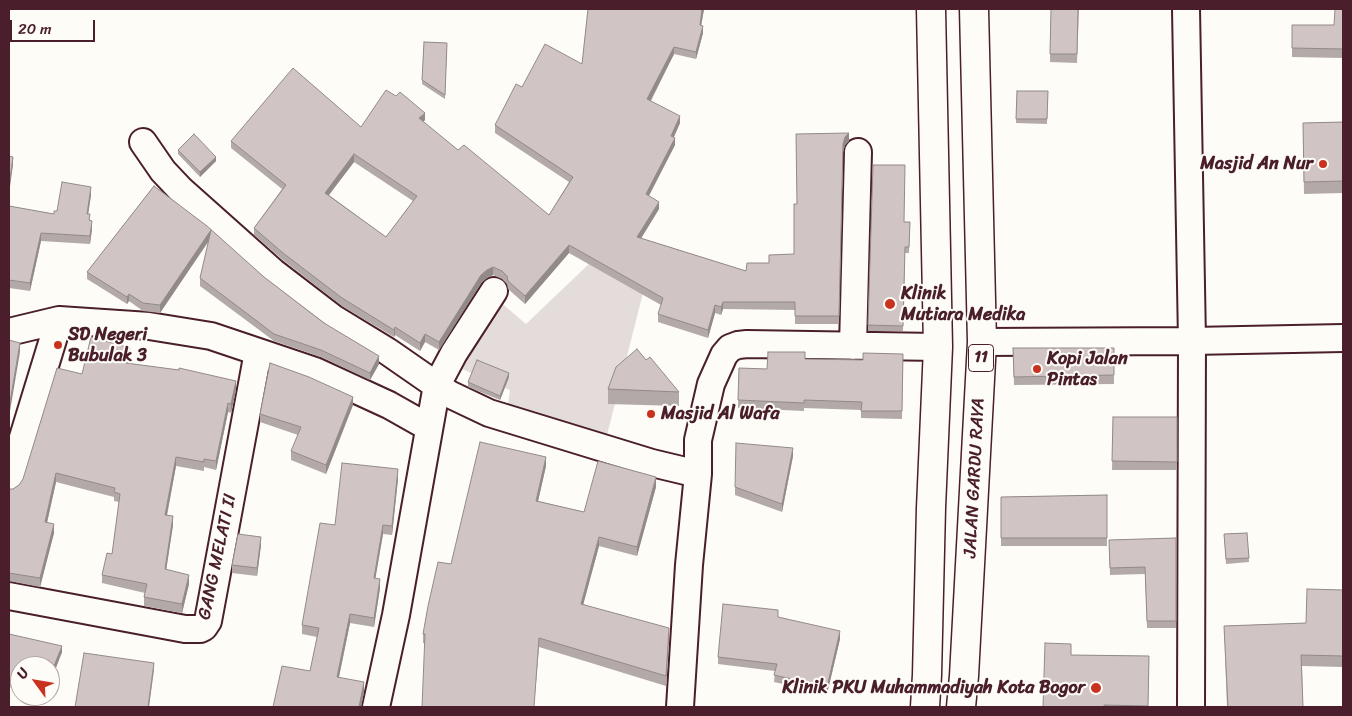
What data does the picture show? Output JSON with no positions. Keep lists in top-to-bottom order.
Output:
{
  "streets": {
    "highway": ["11", "JALAN GARDU RAYA"],
    "street": ["GANG MELATI II"]
  },
  "places": [
    "Masjid An Nur",
    "Klinik Mutiara Medika",
    "SD Negeri Bubulak 3",
    "Kopi Jalan Pintas",
    "Masjid Al Wafa",
    "Klinik PKU Muhammadiyah Kota Bogor"
  ],
  "scale_bar": "20 m",
  "north": "top left"
}
